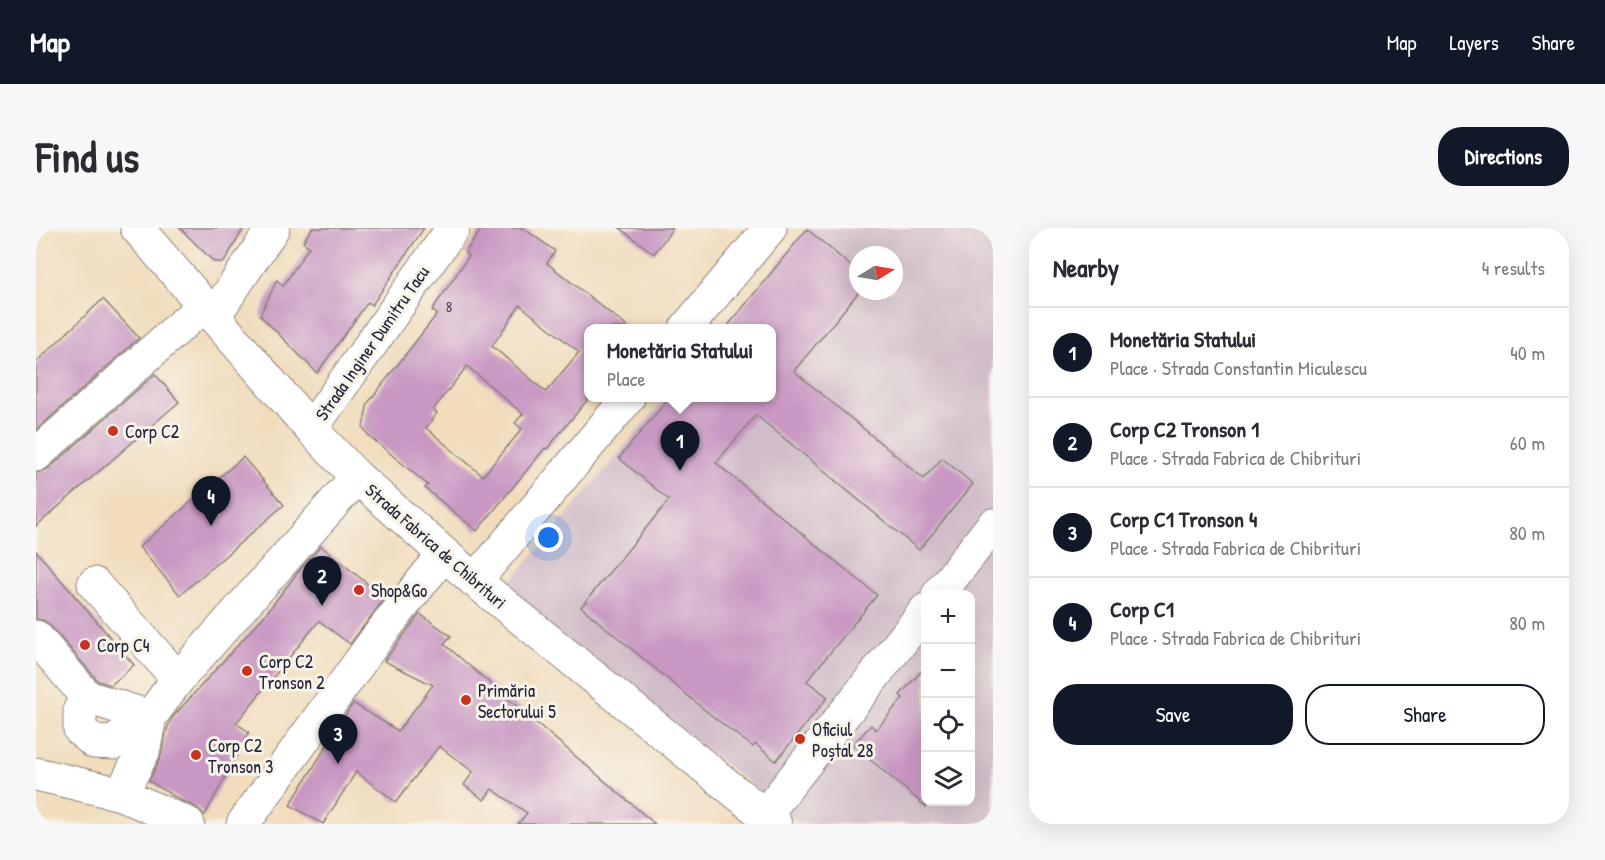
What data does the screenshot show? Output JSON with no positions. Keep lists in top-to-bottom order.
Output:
{
  "streets": {
    "street": ["Strada Inginer Dumitru Tacu", "Strada Fabrica de Chibrituri"]
  },
  "crossings": [
    ["Strada Inginer Dumitru Tacu", "Strada Fabrica de Chibrituri"]
  ],
  "places": [
    "Corp C2",
    "Shop&Go",
    "Corp C4",
    "Corp C2 Tronson 2",
    "Primăria Sectorului 5",
    "Oficiul Poștal 28",
    "Corp C2 Tronson 3"
  ],
  "house_numbers": ["8"],
  "north": "right",
  "page": {
    "header": "Map",
    "nav": ["Map", "Layers", "Share"],
    "buttons": [
      "Directions",
      ["Save", "Share"]
    ],
    "title": "Find us",
    "heading": ["Nearby", "4 results"],
    "list": [
      {
        "mark": "1",
        "name": "Monetăria Statului",
        "note": "Place · Strada Constantin Miculescu",
        "value": "40 m"
      },
      {
        "mark": "2",
        "name": "Corp C2 Tronson 1",
        "note": "Place · Strada Fabrica de Chibrituri",
        "value": "60 m"
      },
      {
        "mark": "3",
        "name": "Corp C1 Tronson 4",
        "note": "Place · Strada Fabrica de Chibrituri",
        "value": "80 m"
      },
      {
        "mark": "4",
        "name": "Corp C1",
        "note": "Place · Strada Fabrica de Chibrituri",
        "value": "80 m"
      }
    ],
    "popup": ["Monetăria Statului", "Place"],
    "pins": [
      "1",
      "4",
      "2",
      "3"
    ],
    "map_buttons": ["+", "−"]
  }
}
